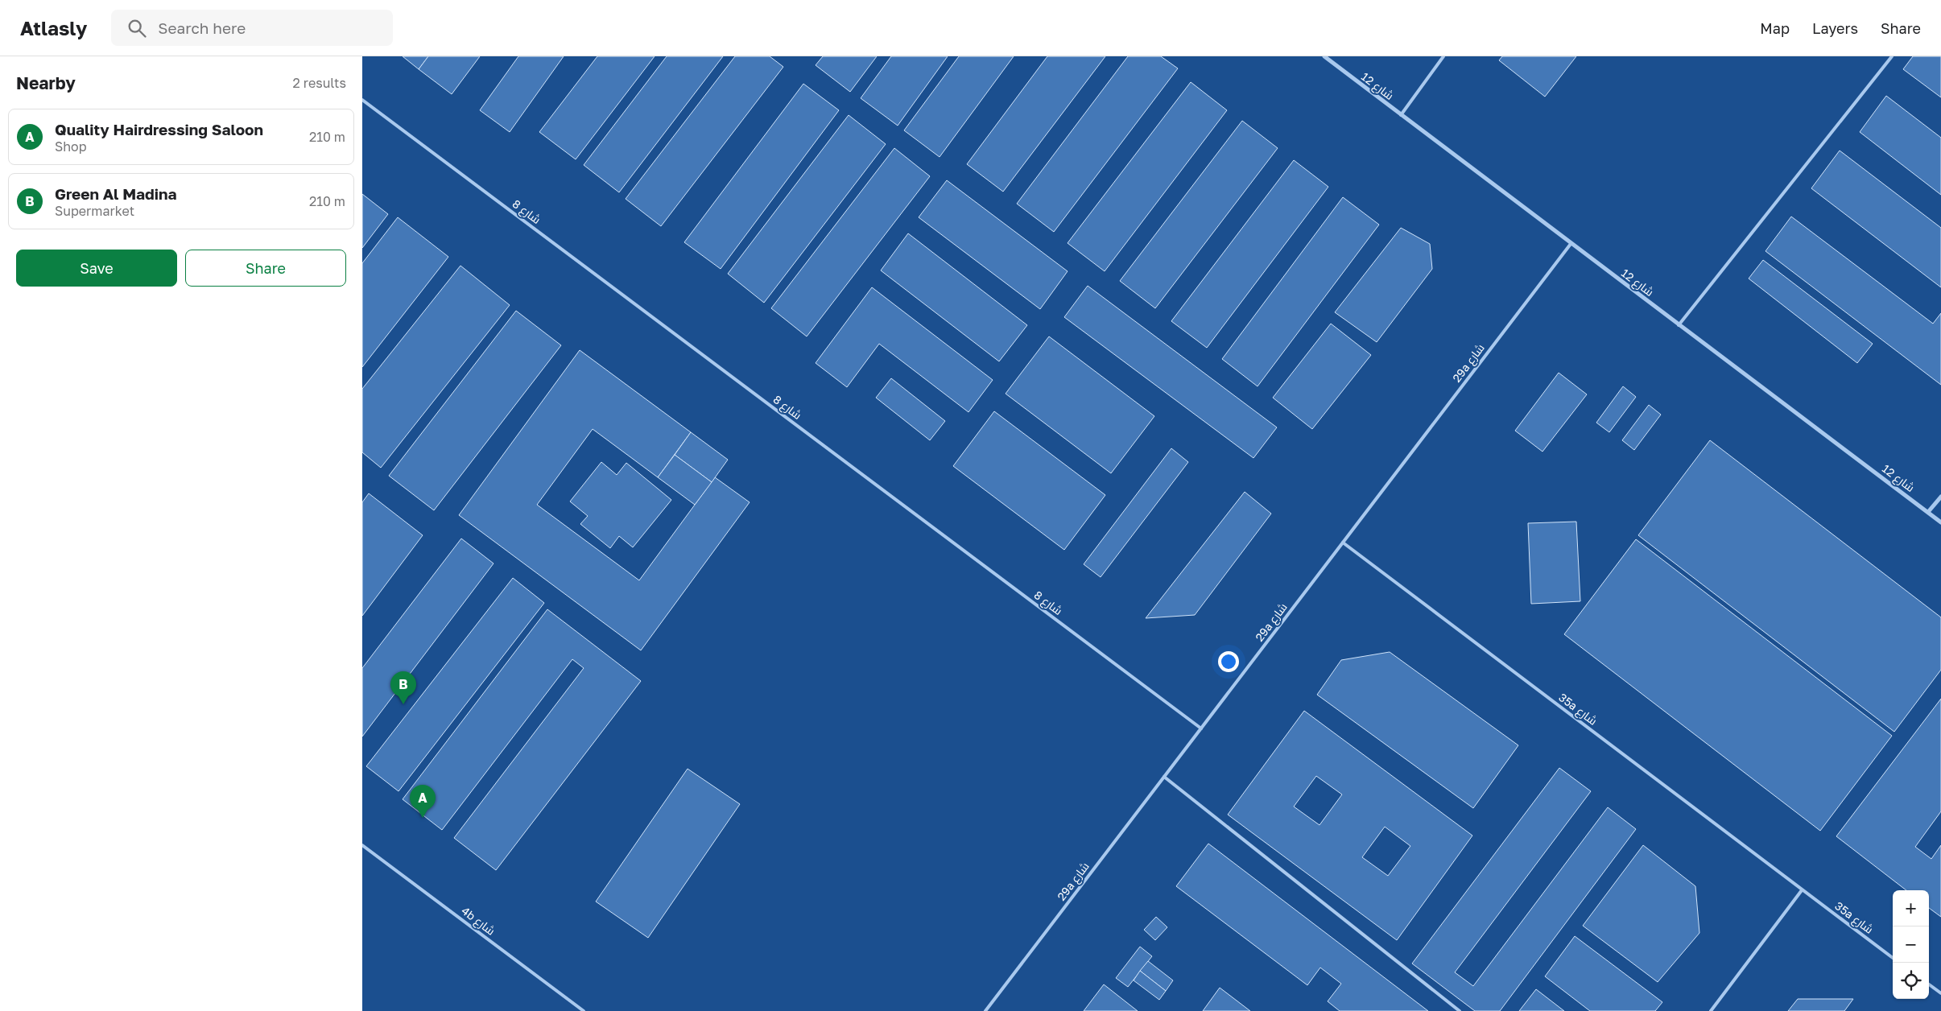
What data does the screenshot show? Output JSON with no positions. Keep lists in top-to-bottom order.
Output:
{
  "streets": {
    "street": ["شارع 12"],
    "lane": [
      "شارع 8",
      "29a شارع",
      "35a شارع",
      "4b شارع"
    ]
  },
  "crossings": [
    ["شارع 12", "29a شارع"],
    ["شارع 8", "29a شارع"],
    ["29a شارع", "35a شارع"]
  ],
  "page": {
    "header": "Atlasly",
    "search": "Search here",
    "nav": ["Map", "Layers", "Share"],
    "heading": ["Nearby", "2 results"],
    "list": [
      {
        "mark": "A",
        "name": "Quality Hairdressing Saloon",
        "note": "Shop",
        "value": "210 m"
      },
      {
        "mark": "B",
        "name": "Green Al Madina",
        "note": "Supermarket",
        "value": "210 m"
      }
    ],
    "buttons": ["Save", "Share"],
    "pins": ["B", "A"],
    "map_buttons": ["+", "−"]
  }
}
